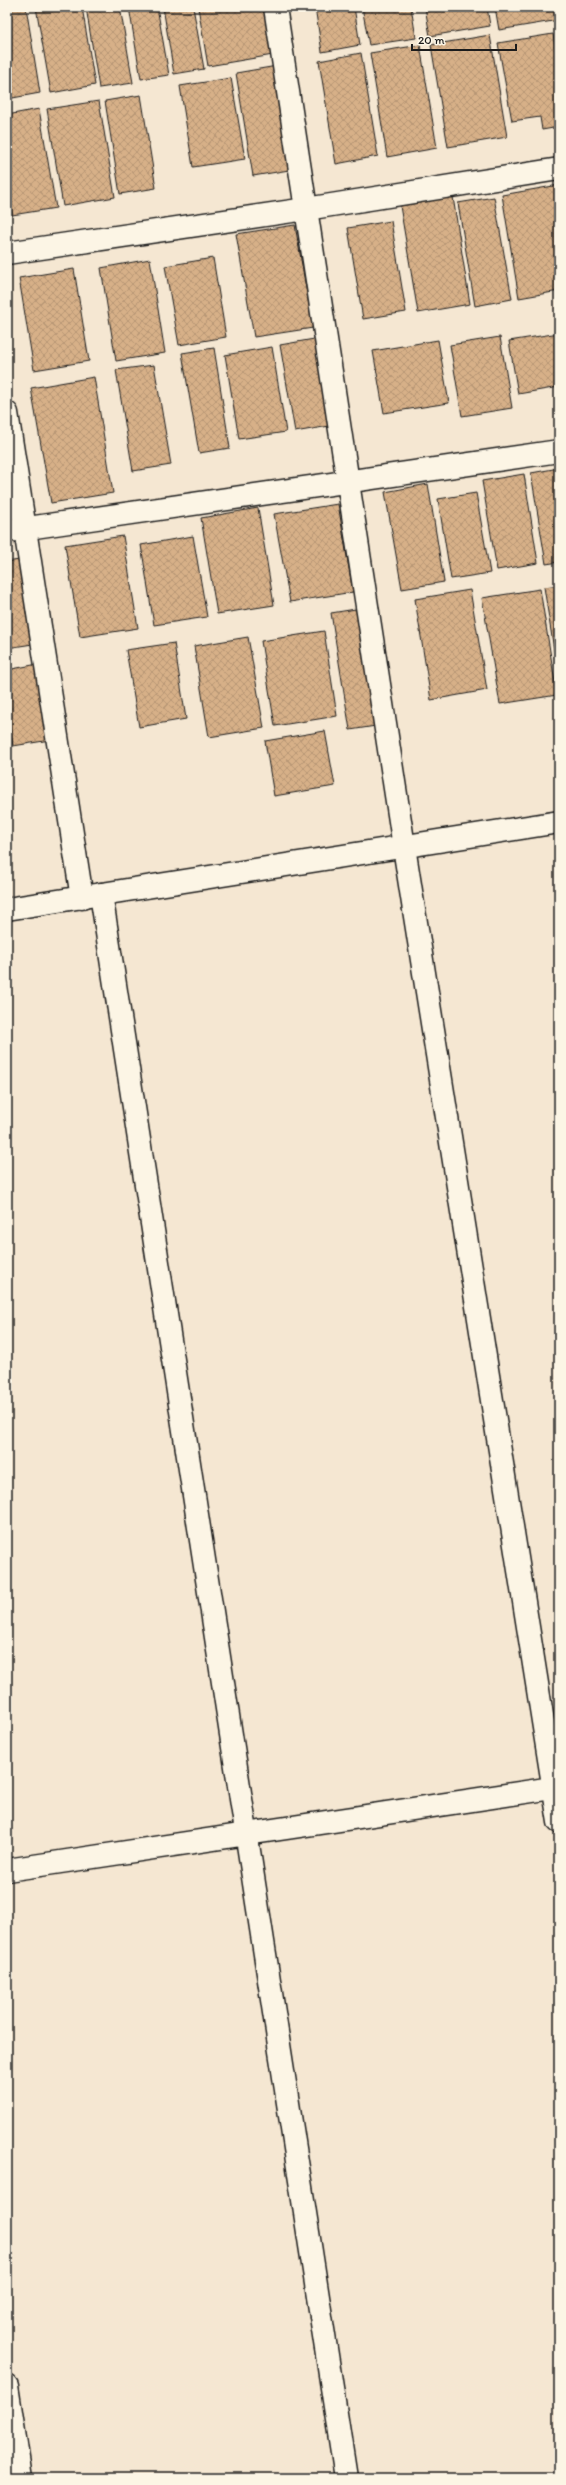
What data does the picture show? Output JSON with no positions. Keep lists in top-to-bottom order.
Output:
{
  "scale_bar": "20 m"
}
